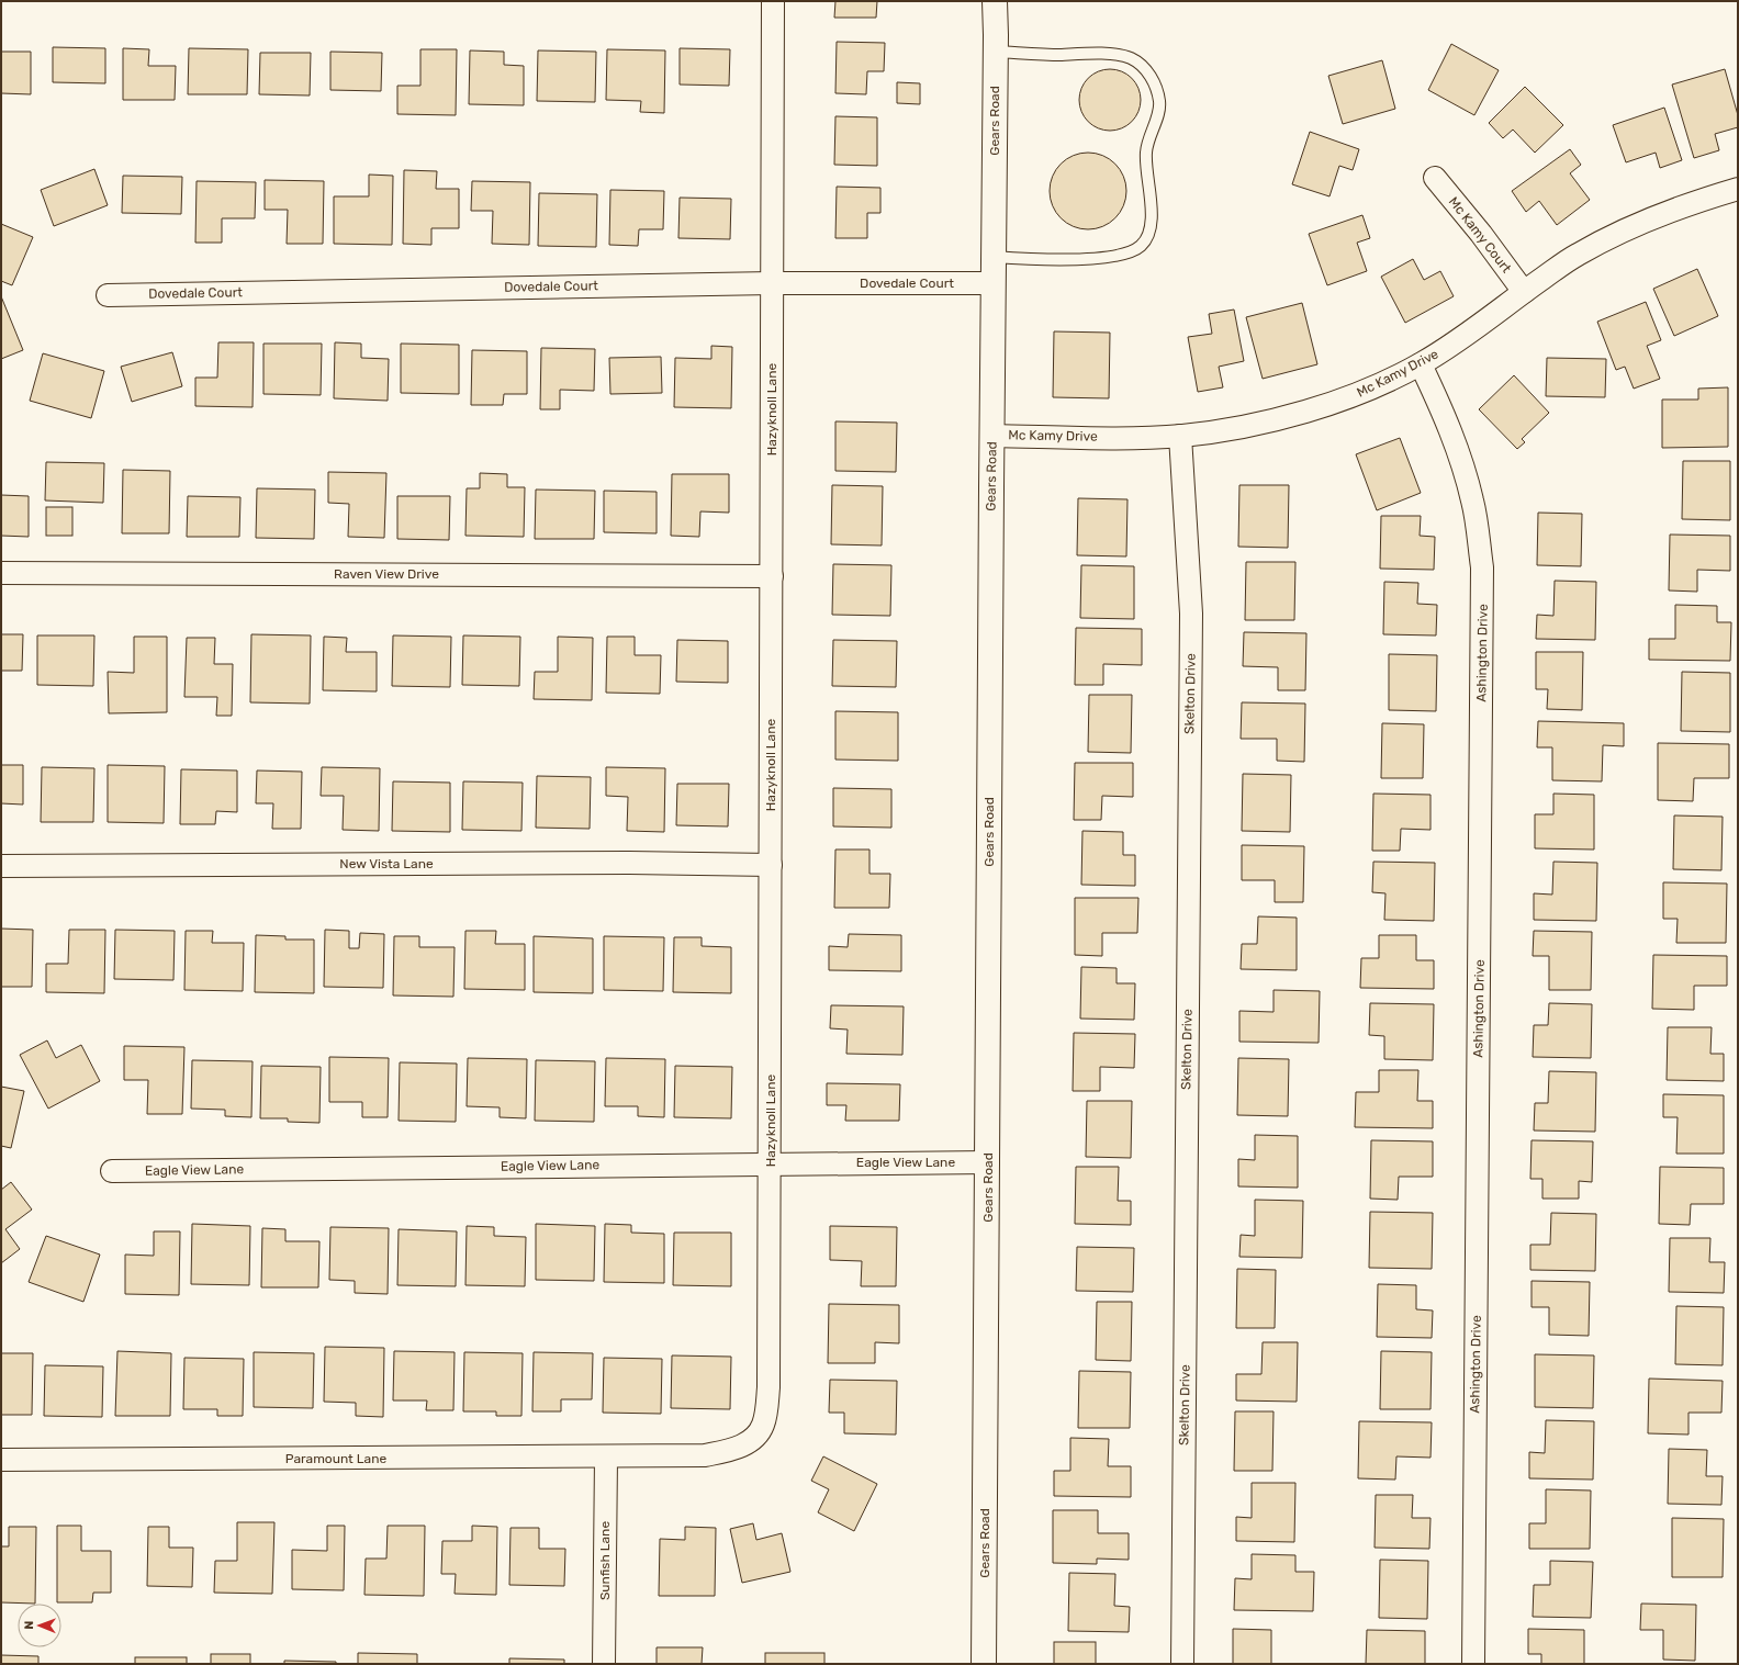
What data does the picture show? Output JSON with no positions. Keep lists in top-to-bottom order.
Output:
{
  "streets": {
    "main road": ["Gears Road"],
    "street": [
      "Mc Kamy Court",
      "Dovedale Court",
      "Mc Kamy Drive",
      "Hazyknoll Lane",
      "Raven View Drive",
      "Ashington Drive",
      "Skelton Drive",
      "New Vista Lane",
      "Eagle View Lane",
      "Paramount Lane",
      "Sunfish Lane"
    ]
  },
  "crossings": [
    ["Gears Road", "Dovedale Court"],
    ["Gears Road", "Mc Kamy Drive"],
    ["Gears Road", "Eagle View Lane"],
    ["Mc Kamy Court", "Mc Kamy Drive"],
    ["Dovedale Court", "Hazyknoll Lane"],
    ["Mc Kamy Drive", "Ashington Drive"],
    ["Mc Kamy Drive", "Skelton Drive"],
    ["Hazyknoll Lane", "Raven View Drive"],
    ["Hazyknoll Lane", "New Vista Lane"],
    ["Hazyknoll Lane", "Eagle View Lane"],
    ["Hazyknoll Lane", "Paramount Lane"],
    ["Paramount Lane", "Sunfish Lane"]
  ],
  "north": "left"
}
